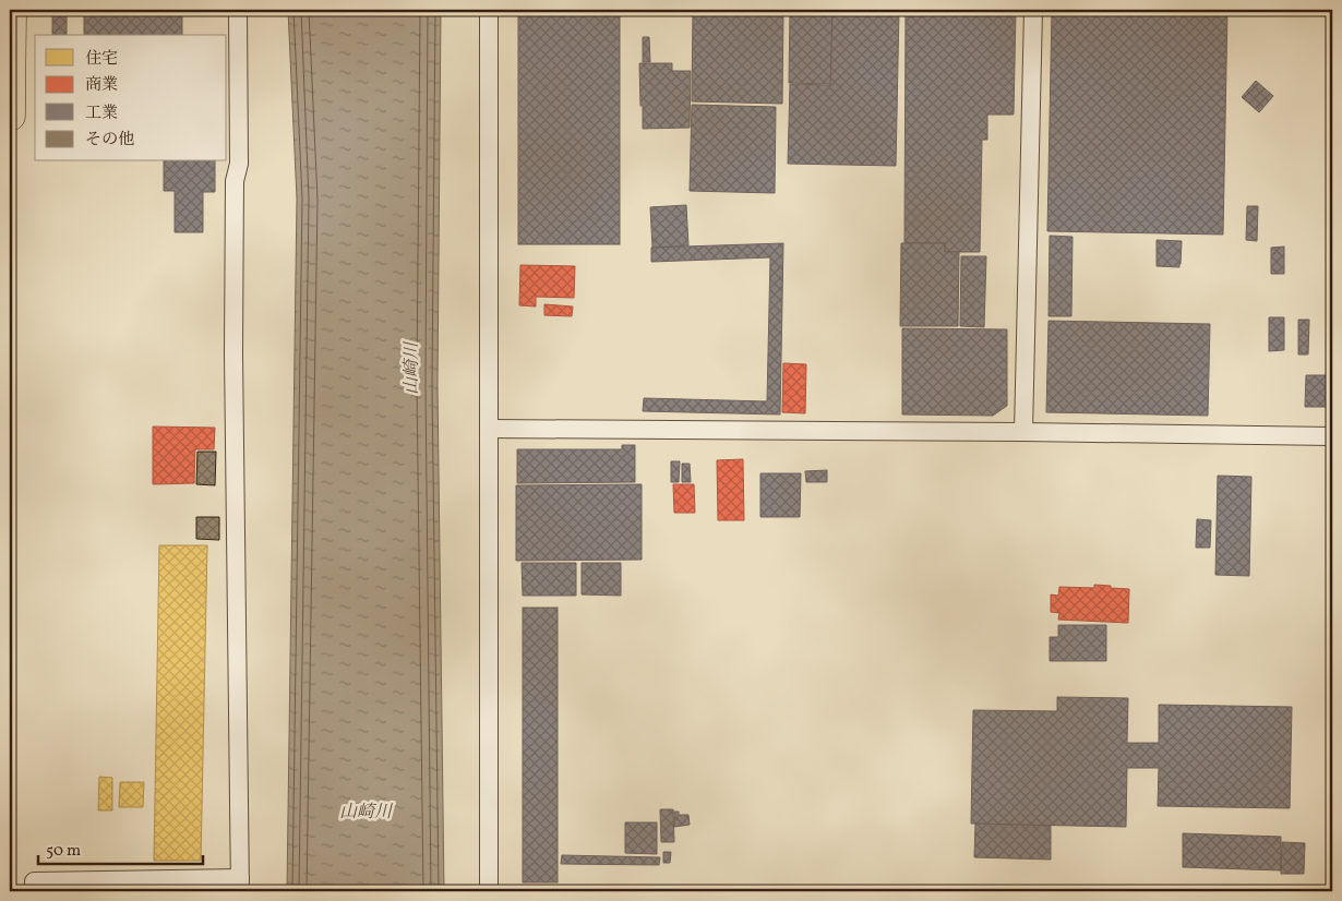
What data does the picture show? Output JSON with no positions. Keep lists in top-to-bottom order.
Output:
{
  "water": ["山崎川"],
  "legend": [
    "住宅",
    "商業",
    "工業",
    "その他"
  ],
  "scale_bar": "50 m"
}
